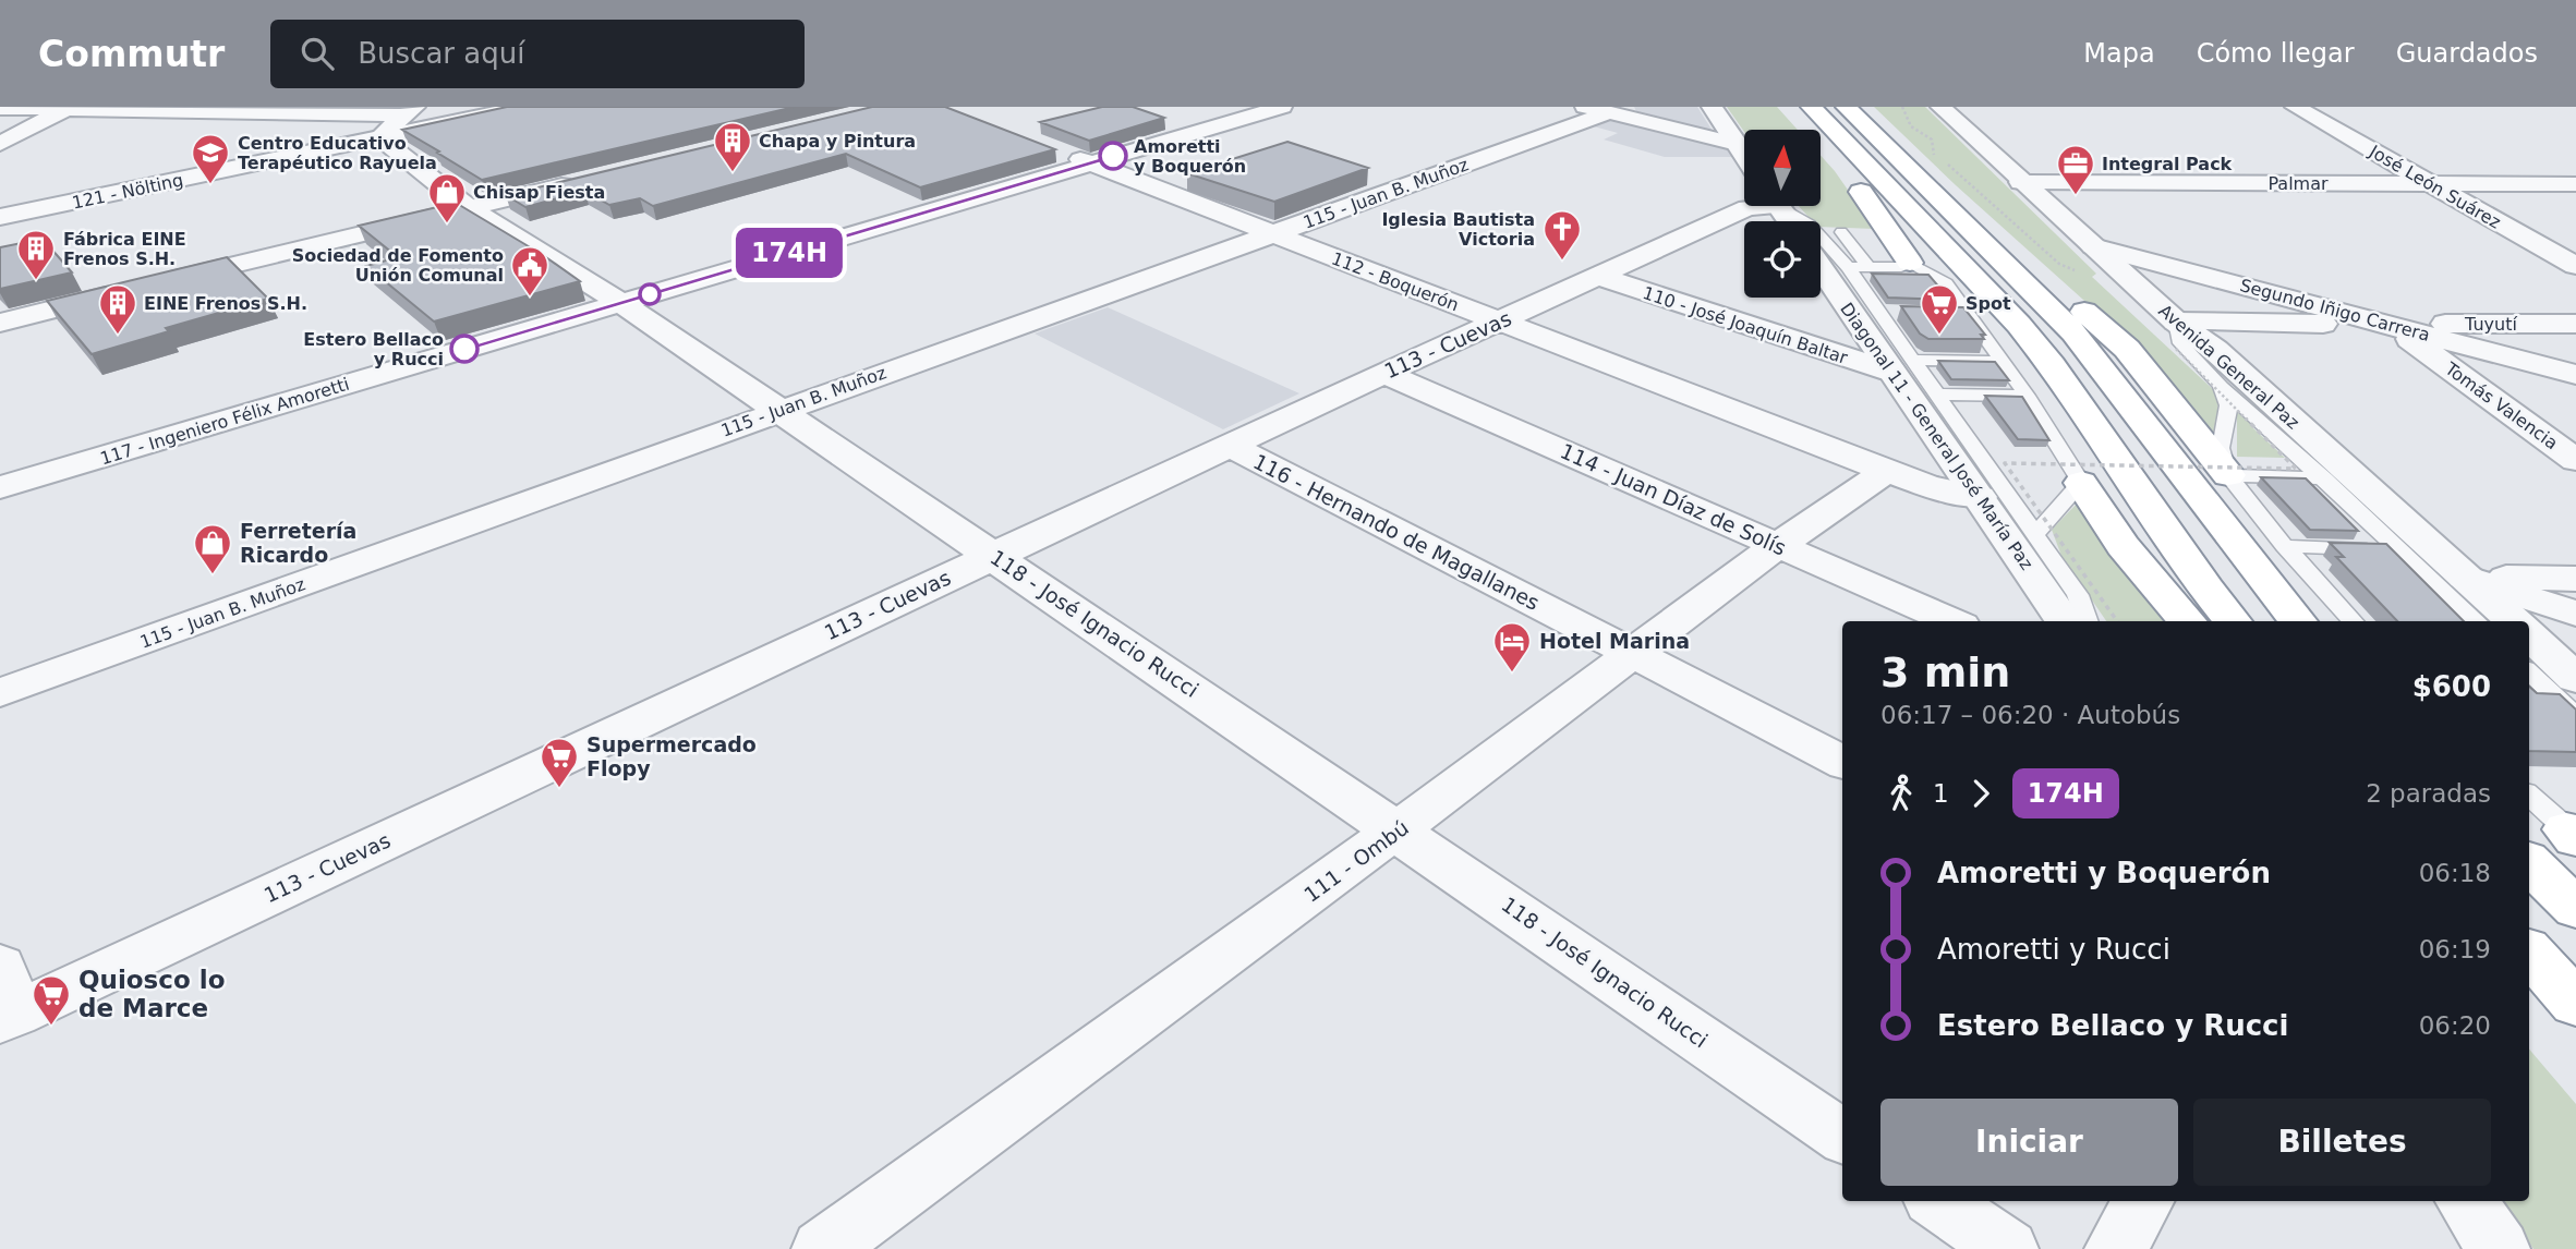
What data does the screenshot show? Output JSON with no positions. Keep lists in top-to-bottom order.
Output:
{
  "streets": {
    "street": [
      "Palmar",
      "José León Suárez",
      "121 - Nölting",
      "115 - Juan B. Muñoz",
      "112 - Boquerón",
      "Segundo Iñigo Carrera",
      "Tuyutí",
      "110 - José Joaquín Baltar",
      "113 - Cuevas",
      "Avenida General Paz",
      "Tomás Valencia",
      "117 - Ingeniero Félix Amoretti",
      "Diagonal 11 - General José María Paz",
      "114 - Juan Díaz de Solís",
      "116 - Hernando de Magallanes",
      "118 - José Ignacio Rucci",
      "111 - Ombú"
    ]
  },
  "crossings": [
    ["Palmar", "José León Suárez"],
    ["Palmar", "Avenida General Paz"],
    ["121 - Nölting", "118 - José Ignacio Rucci"],
    ["115 - Juan B. Muñoz", "112 - Boquerón"],
    ["115 - Juan B. Muñoz", "118 - José Ignacio Rucci"],
    ["112 - Boquerón", "113 - Cuevas"],
    ["112 - Boquerón", "117 - Ingeniero Félix Amoretti"],
    ["112 - Boquerón", "Diagonal 11 - General José María Paz"],
    ["112 - Boquerón", "111 - Ombú"],
    ["Segundo Iñigo Carrera", "Tuyutí"],
    ["Segundo Iñigo Carrera", "Avenida General Paz"],
    ["Segundo Iñigo Carrera", "Tomás Valencia"],
    ["Tuyutí", "Avenida General Paz"],
    ["Tuyutí", "Tomás Valencia"],
    ["110 - José Joaquín Baltar", "113 - Cuevas"],
    ["110 - José Joaquín Baltar", "Diagonal 11 - General José María Paz"],
    ["113 - Cuevas", "114 - Juan Díaz de Solís"],
    ["113 - Cuevas", "116 - Hernando de Magallanes"],
    ["113 - Cuevas", "118 - José Ignacio Rucci"],
    ["117 - Ingeniero Félix Amoretti", "118 - José Ignacio Rucci"],
    ["114 - Juan Díaz de Solís", "111 - Ombú"],
    ["116 - Hernando de Magallanes", "111 - Ombú"],
    ["118 - José Ignacio Rucci", "111 - Ombú"]
  ],
  "places": {
    "other": ["Amoretti y Boquerón", "Estero Bellaco y Rucci"],
    "building": ["Chapa y Pintura", "Fábrica EINE Frenos S.H.", "EINE Frenos S.H."],
    "school or university": ["Centro Educativo Terapéutico Rayuela"],
    "office": ["Integral Pack"],
    "shop": ["Chisap Fiesta", "Ferretería Ricardo"],
    "church": ["Iglesia Bautista Victoria"],
    "public building": ["Sociedad de Fomento Unión Comunal"],
    "supermarket": ["Spot", "Supermercado Flopy", "Quiosco lo de Marce"],
    "hotel": ["Hotel Marina"]
  },
  "lines": ["bus line 174H"],
  "north": "top",
  "page": {
    "header": "Commutr",
    "search": "Buscar aquí",
    "nav": ["Mapa", "Cómo llegar", "Guardados"],
    "on_map": "174H",
    "heading": ["3 min", "06:17 – 06:20 · Autobús", "$600"],
    "legs": ["1", "174H", "2 paradas"],
    "list": [
      {
        "name": "Amoretti y Boquerón",
        "value": "06:18"
      },
      {
        "name": "Amoretti y Rucci",
        "value": "06:19"
      },
      {
        "name": "Estero Bellaco y Rucci",
        "value": "06:20"
      }
    ],
    "buttons": ["Iniciar", "Billetes"]
  }
}
